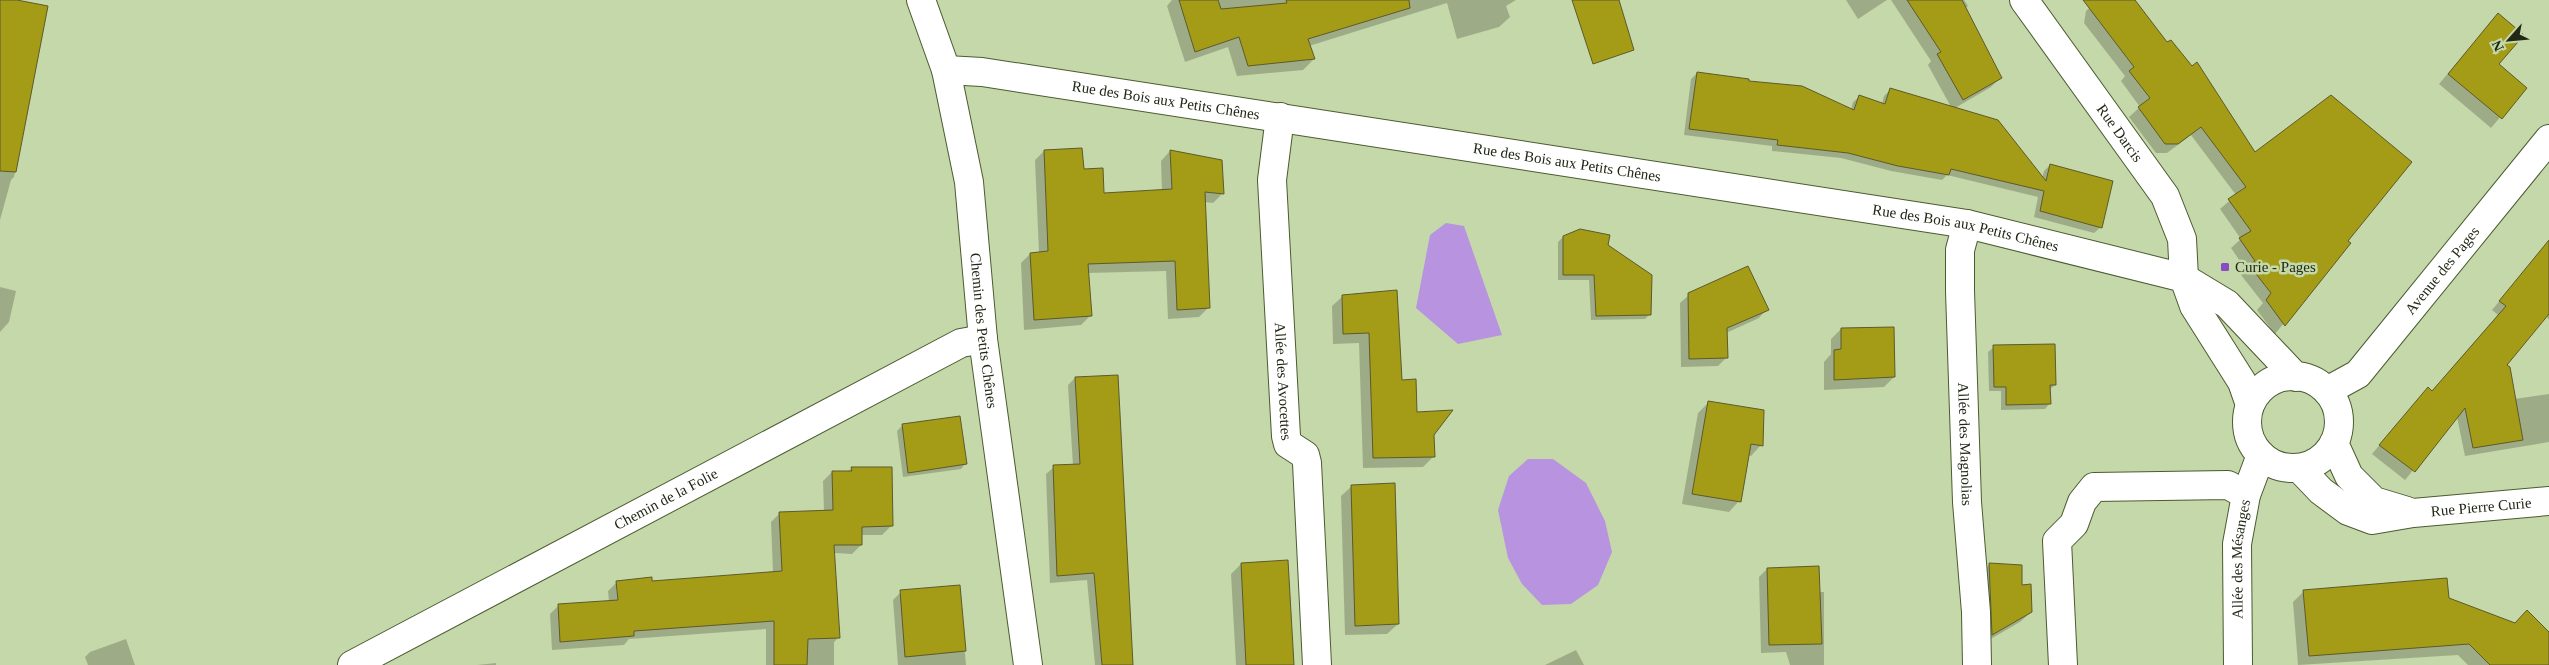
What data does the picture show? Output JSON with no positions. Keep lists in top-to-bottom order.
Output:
{
  "streets": {
    "street": [
      "Rue des Bois aux Petits Chênes",
      "Rue Darcis",
      "Avenue des Pages",
      "Chemin des Petits Chênes",
      "Allée des Avocettes",
      "Allée des Magnolias",
      "Chemin de la Folie",
      "Rue Pierre Curie",
      "Allée des Mésanges"
    ]
  },
  "crossings": [
    ["Rue des Bois aux Petits Chênes", "Rue Darcis"],
    ["Rue des Bois aux Petits Chênes", "Chemin des Petits Chênes"],
    ["Rue des Bois aux Petits Chênes", "Allée des Avocettes"],
    ["Rue des Bois aux Petits Chênes", "Allée des Magnolias"],
    ["Rue Darcis", "Avenue des Pages"],
    ["Rue Darcis", "Rue Pierre Curie"],
    ["Rue Darcis", "Allée des Mésanges"],
    ["Avenue des Pages", "Rue Pierre Curie"],
    ["Avenue des Pages", "Allée des Mésanges"],
    ["Chemin des Petits Chênes", "Chemin de la Folie"],
    ["Rue Pierre Curie", "Allée des Mésanges"]
  ],
  "places": {
    "transit": ["Curie - Pages"]
  },
  "north": "bottom left"
}
